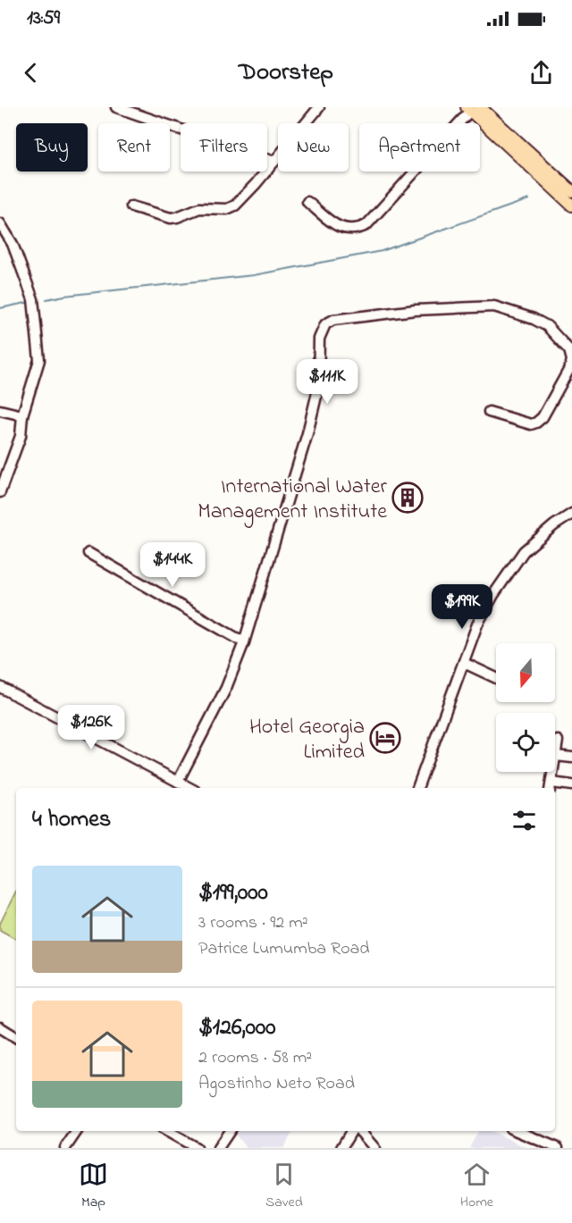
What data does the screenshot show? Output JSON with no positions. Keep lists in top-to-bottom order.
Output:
{
  "places": {
    "building": ["International Water Management Institute"],
    "hotel": ["Hotel Georgia Limited"]
  },
  "north": "bottom",
  "page": {
    "status": "13:59",
    "header": "Doorstep",
    "chip": [
      "Buy",
      "Rent",
      "Filters",
      "New",
      "Apartment"
    ],
    "price": [
      "$111K",
      "$144K",
      "$199K",
      "$126K"
    ],
    "heading": "4 homes",
    "list": [
      {
        "name": "$199,000",
        "note": "3 rooms · 92 m² · Patrice Lumumba Road"
      },
      {
        "name": "$126,000",
        "note": "2 rooms · 58 m² · Agostinho Neto Road"
      }
    ],
    "tabs": ["Map", "Saved", "Home"]
  }
}
